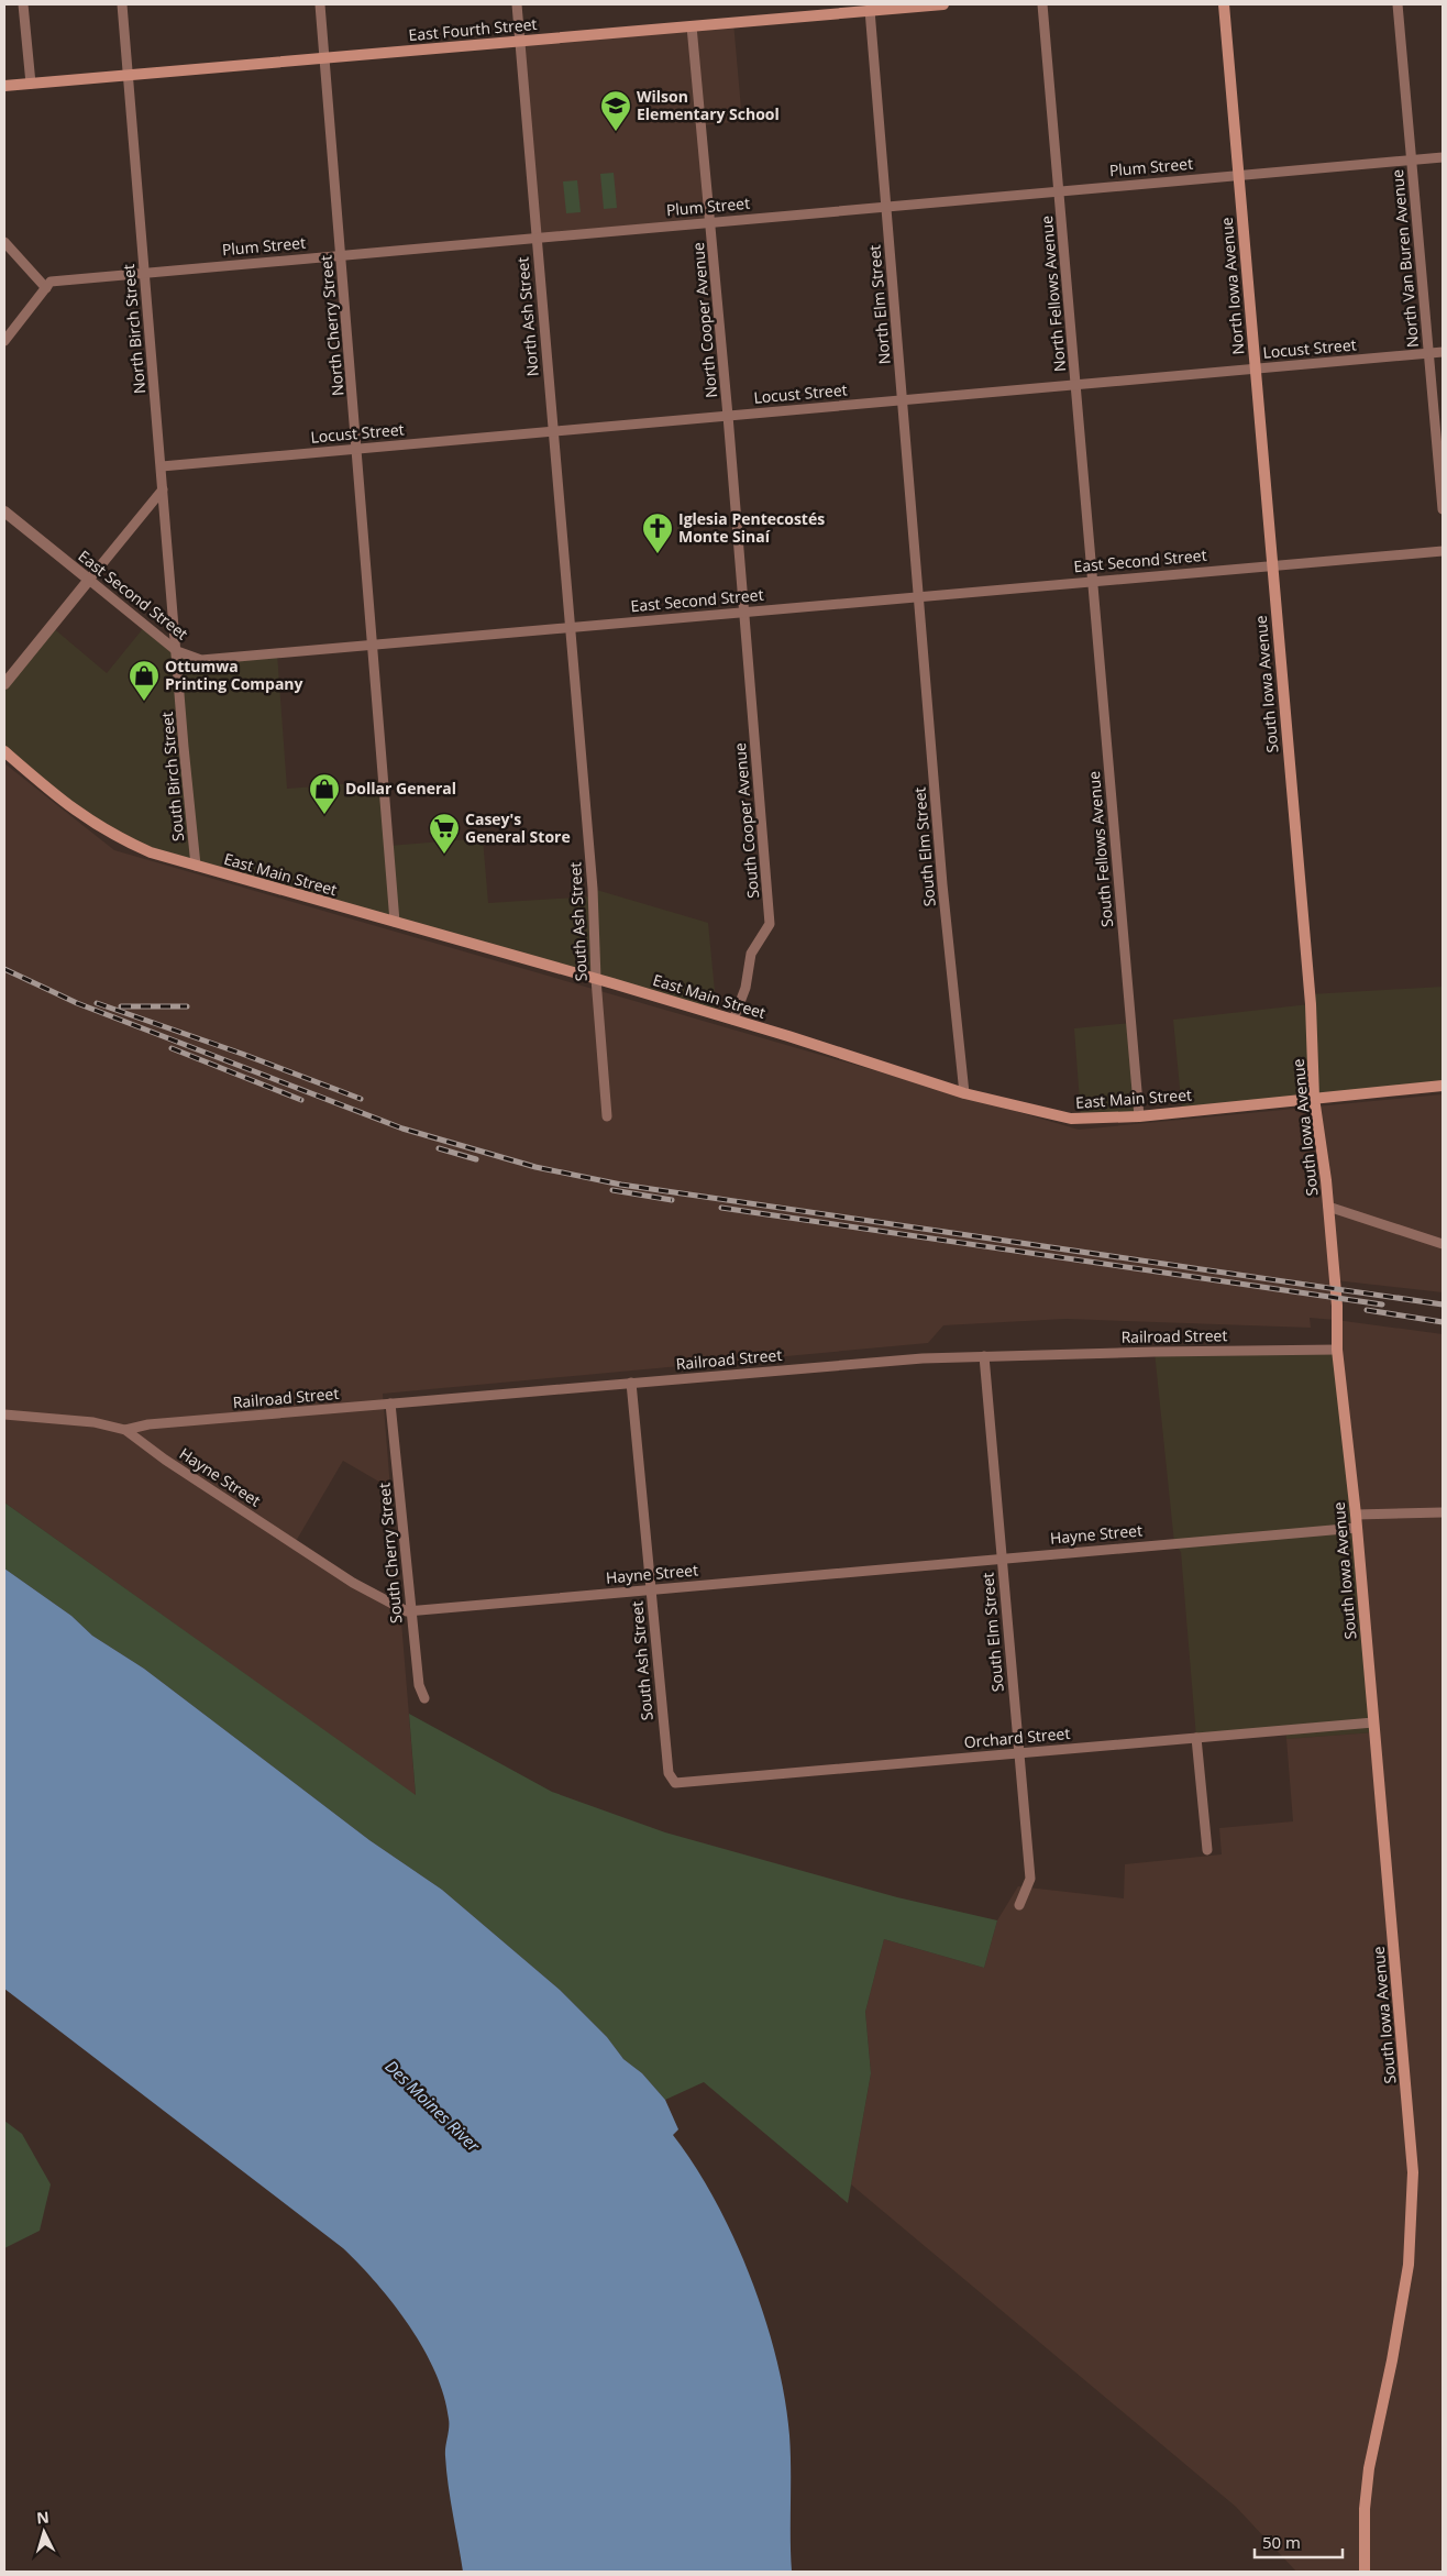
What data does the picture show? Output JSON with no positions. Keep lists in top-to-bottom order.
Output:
{
  "streets": {
    "main road": [
      "East Fourth Street",
      "North Iowa Avenue",
      "South Iowa Avenue",
      "East Main Street"
    ],
    "street": [
      "Plum Street",
      "North Van Buren Avenue",
      "North Fellows Avenue",
      "North Elm Street",
      "North Ash Street",
      "North Cooper Avenue",
      "North Cherry Street",
      "North Birch Street",
      "Locust Street",
      "East Second Street",
      "South Birch Street",
      "South Cooper Avenue",
      "South Elm Street",
      "South Fellows Avenue",
      "South Ash Street",
      "Railroad Street",
      "Hayne Street",
      "South Cherry Street",
      "Orchard Street"
    ]
  },
  "crossings": [
    ["East Fourth Street", "North Elm Street"],
    ["East Fourth Street", "North Ash Street"],
    ["East Fourth Street", "North Cooper Avenue"],
    ["East Fourth Street", "North Cherry Street"],
    ["East Fourth Street", "North Birch Street"],
    ["Plum Street", "North Van Buren Avenue"],
    ["Plum Street", "North Iowa Avenue"],
    ["Plum Street", "North Fellows Avenue"],
    ["Plum Street", "North Elm Street"],
    ["Plum Street", "North Ash Street"],
    ["Plum Street", "North Cooper Avenue"],
    ["Plum Street", "North Cherry Street"],
    ["Plum Street", "North Birch Street"],
    ["North Van Buren Avenue", "Locust Street"],
    ["North Iowa Avenue", "Locust Street"],
    ["North Iowa Avenue", "East Second Street"],
    ["North Iowa Avenue", "South Iowa Avenue"],
    ["North Fellows Avenue", "Locust Street"],
    ["North Fellows Avenue", "East Second Street"],
    ["North Fellows Avenue", "South Fellows Avenue"],
    ["North Elm Street", "Locust Street"],
    ["North Elm Street", "East Second Street"],
    ["North Elm Street", "South Elm Street"],
    ["North Ash Street", "Locust Street"],
    ["North Ash Street", "East Second Street"],
    ["North Ash Street", "South Ash Street"],
    ["North Cooper Avenue", "Locust Street"],
    ["North Cooper Avenue", "East Second Street"],
    ["North Cooper Avenue", "South Cooper Avenue"],
    ["North Cherry Street", "Locust Street"],
    ["North Cherry Street", "East Second Street"],
    ["North Birch Street", "Locust Street"],
    ["North Birch Street", "East Second Street"],
    ["North Birch Street", "South Birch Street"],
    ["East Second Street", "South Iowa Avenue"],
    ["East Second Street", "South Birch Street"],
    ["East Second Street", "South Cooper Avenue"],
    ["East Second Street", "South Elm Street"],
    ["East Second Street", "South Fellows Avenue"],
    ["East Second Street", "South Ash Street"],
    ["South Iowa Avenue", "East Main Street"],
    ["South Iowa Avenue", "Railroad Street"],
    ["South Iowa Avenue", "Hayne Street"],
    ["South Iowa Avenue", "Orchard Street"],
    ["South Birch Street", "East Main Street"],
    ["South Cooper Avenue", "East Main Street"],
    ["South Elm Street", "East Main Street"],
    ["South Elm Street", "Railroad Street"],
    ["South Elm Street", "Hayne Street"],
    ["South Elm Street", "Orchard Street"],
    ["South Fellows Avenue", "East Main Street"],
    ["East Main Street", "South Ash Street"],
    ["South Ash Street", "Railroad Street"],
    ["South Ash Street", "Hayne Street"],
    ["South Ash Street", "Orchard Street"],
    ["Railroad Street", "Hayne Street"],
    ["Railroad Street", "South Cherry Street"],
    ["Hayne Street", "South Cherry Street"]
  ],
  "water": ["Des Moines River"],
  "places": {
    "school or university": ["Wilson Elementary School"],
    "church": ["Iglesia Pentecostés Monte Sinaí"],
    "shop": ["Ottumwa Printing Company", "Dollar General"],
    "supermarket": ["Casey's General Store"]
  },
  "scale_bar": "50 m",
  "north": "top"
}
